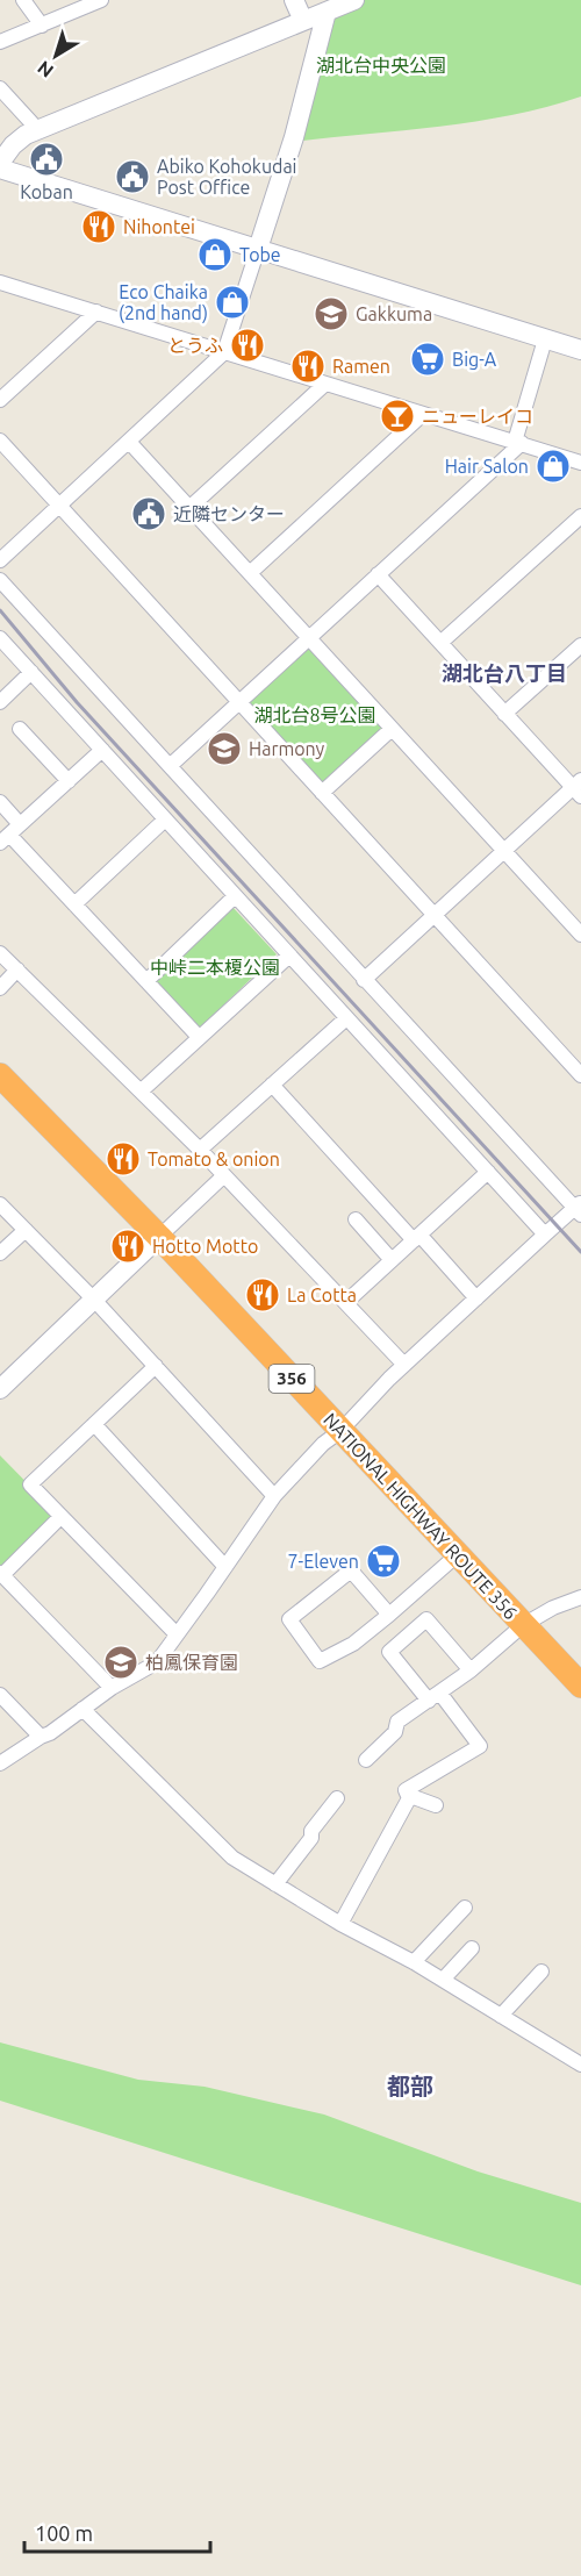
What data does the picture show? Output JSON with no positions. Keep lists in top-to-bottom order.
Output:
{
  "streets": {
    "highway": ["356", "NATIONAL HIGHWAY ROUTE 356"]
  },
  "districts": ["湖北台八丁目", "都部"],
  "parks": ["湖北台中央公園", "湖北台8号公園", "中峠二本榎公園"],
  "places": {
    "public building": ["Koban", "Abiko Kohokudai Post Office", "近隣センター"],
    "restaurant": [
      "Nihontei",
      "とうふ",
      "Ramen",
      "Tomato & onion",
      "Hotto Motto",
      "La Cotta"
    ],
    "shop": ["Tobe", "Eco Chaika (2nd hand)", "Hair Salon"],
    "school or university": ["Gakkuma", "Harmony", "柏鳳保育園"],
    "supermarket": ["Big-A", "7-Eleven"],
    "bar": ["ニューレイコ"]
  },
  "scale_bar": "100 m",
  "north": "bottom left"
}
